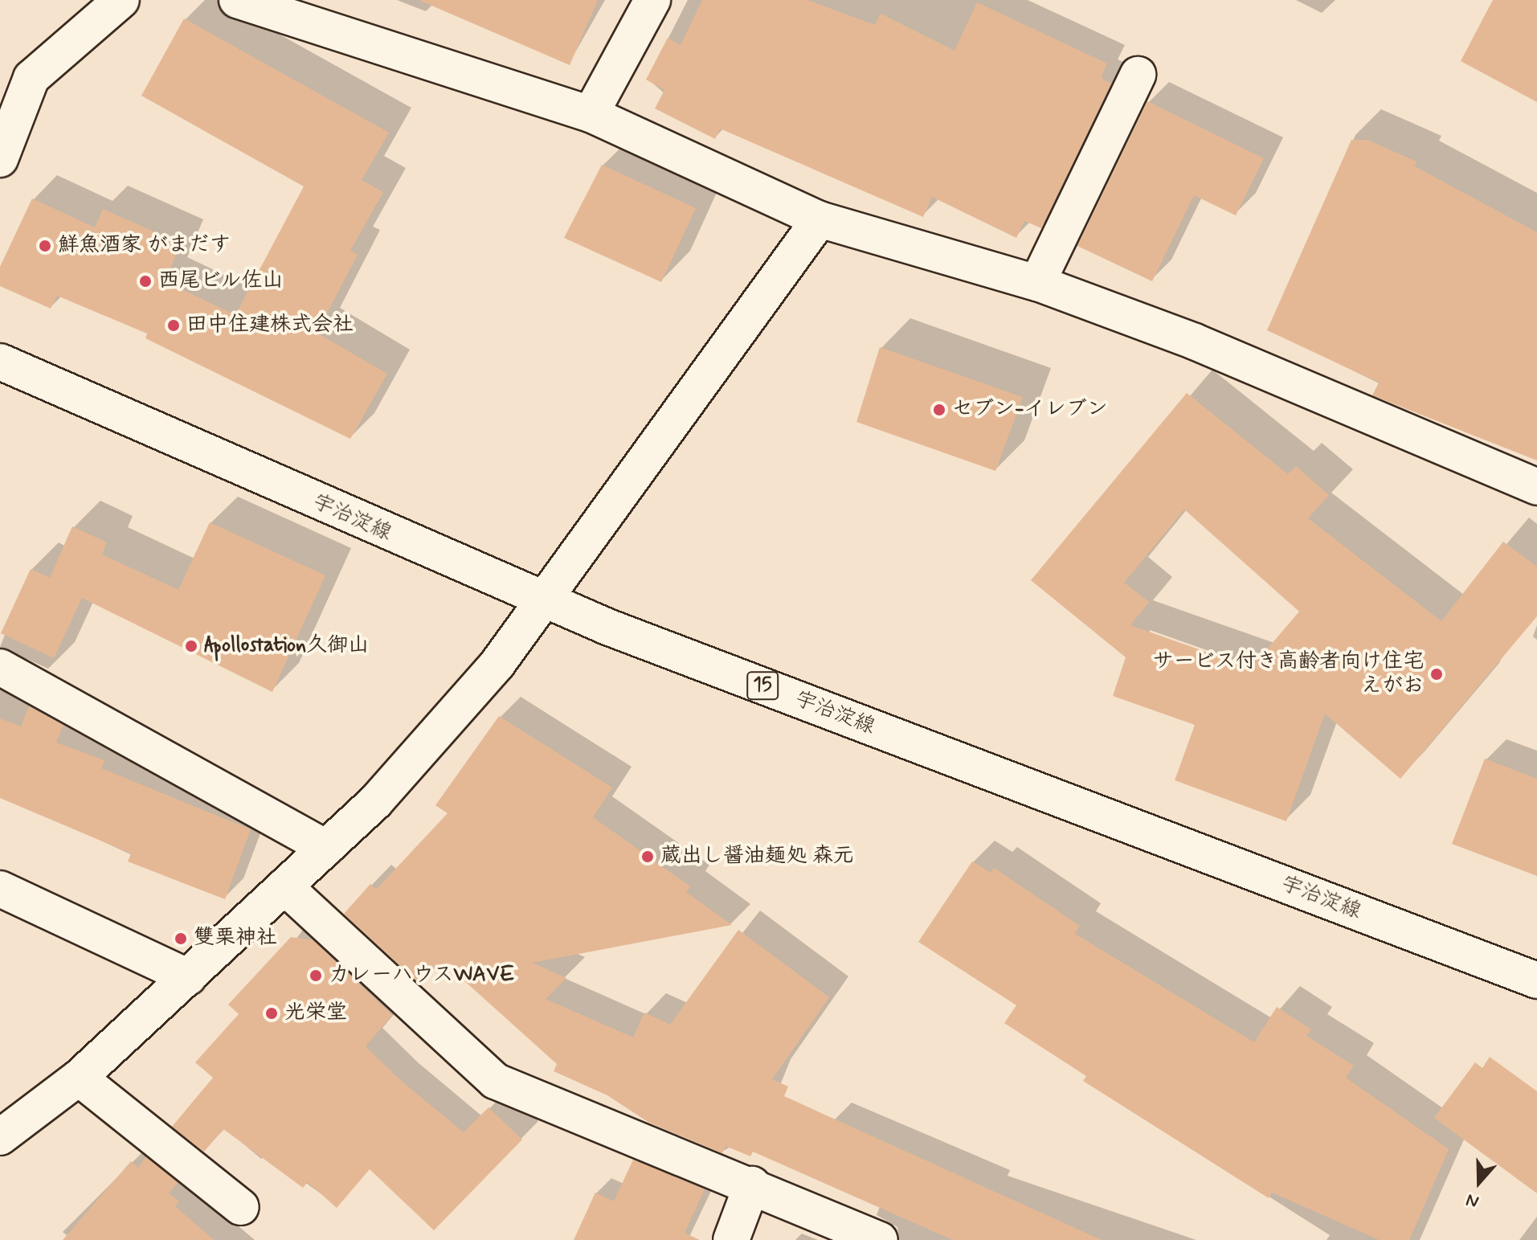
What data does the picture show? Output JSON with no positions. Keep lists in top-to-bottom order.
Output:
{
  "streets": {
    "street": ["宇治淀線", "15"]
  },
  "places": [
    "鮮魚酒家 がまだす",
    "西尾ビル佐山",
    "田中住建株式会社",
    "セブン-イレブン",
    "Apollostation久御山",
    "サービス付き高齢者向け住宅 えがお",
    "蔵出し醤油麺処 森元",
    "雙栗神社",
    "カレーハウスWAVE",
    "光栄堂"
  ],
  "north": "bottom"
}
